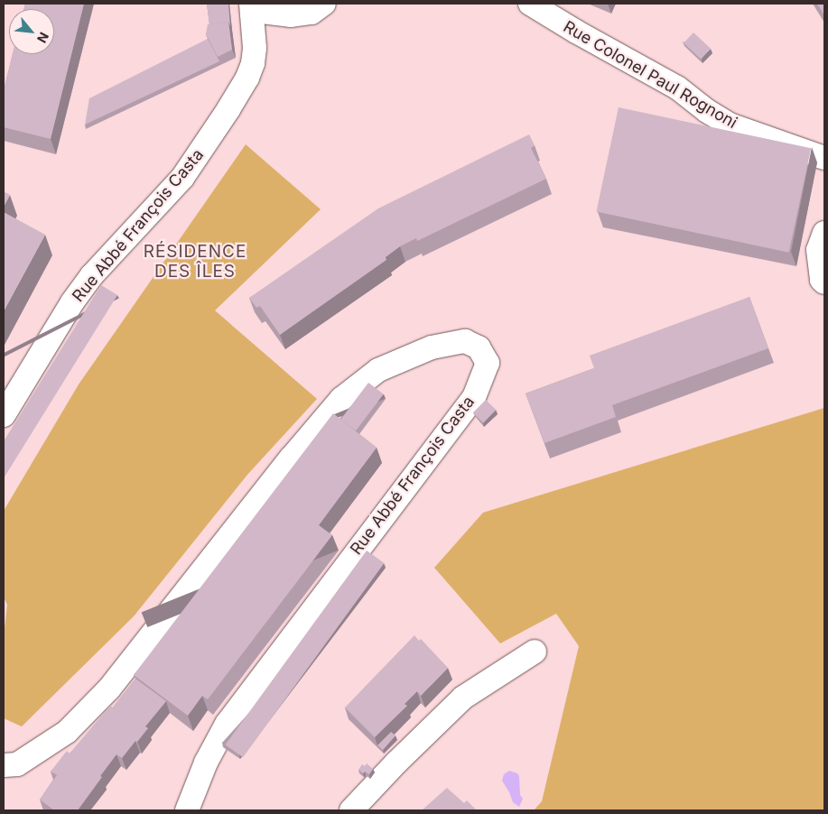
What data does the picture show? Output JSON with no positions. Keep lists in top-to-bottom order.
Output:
{
  "streets": {
    "street": ["Rue Colonel Paul Rognoni", "Rue Abbé François Casta"]
  },
  "districts": ["RÉSIDENCE DES ÎLES"],
  "north": "bottom right"
}
